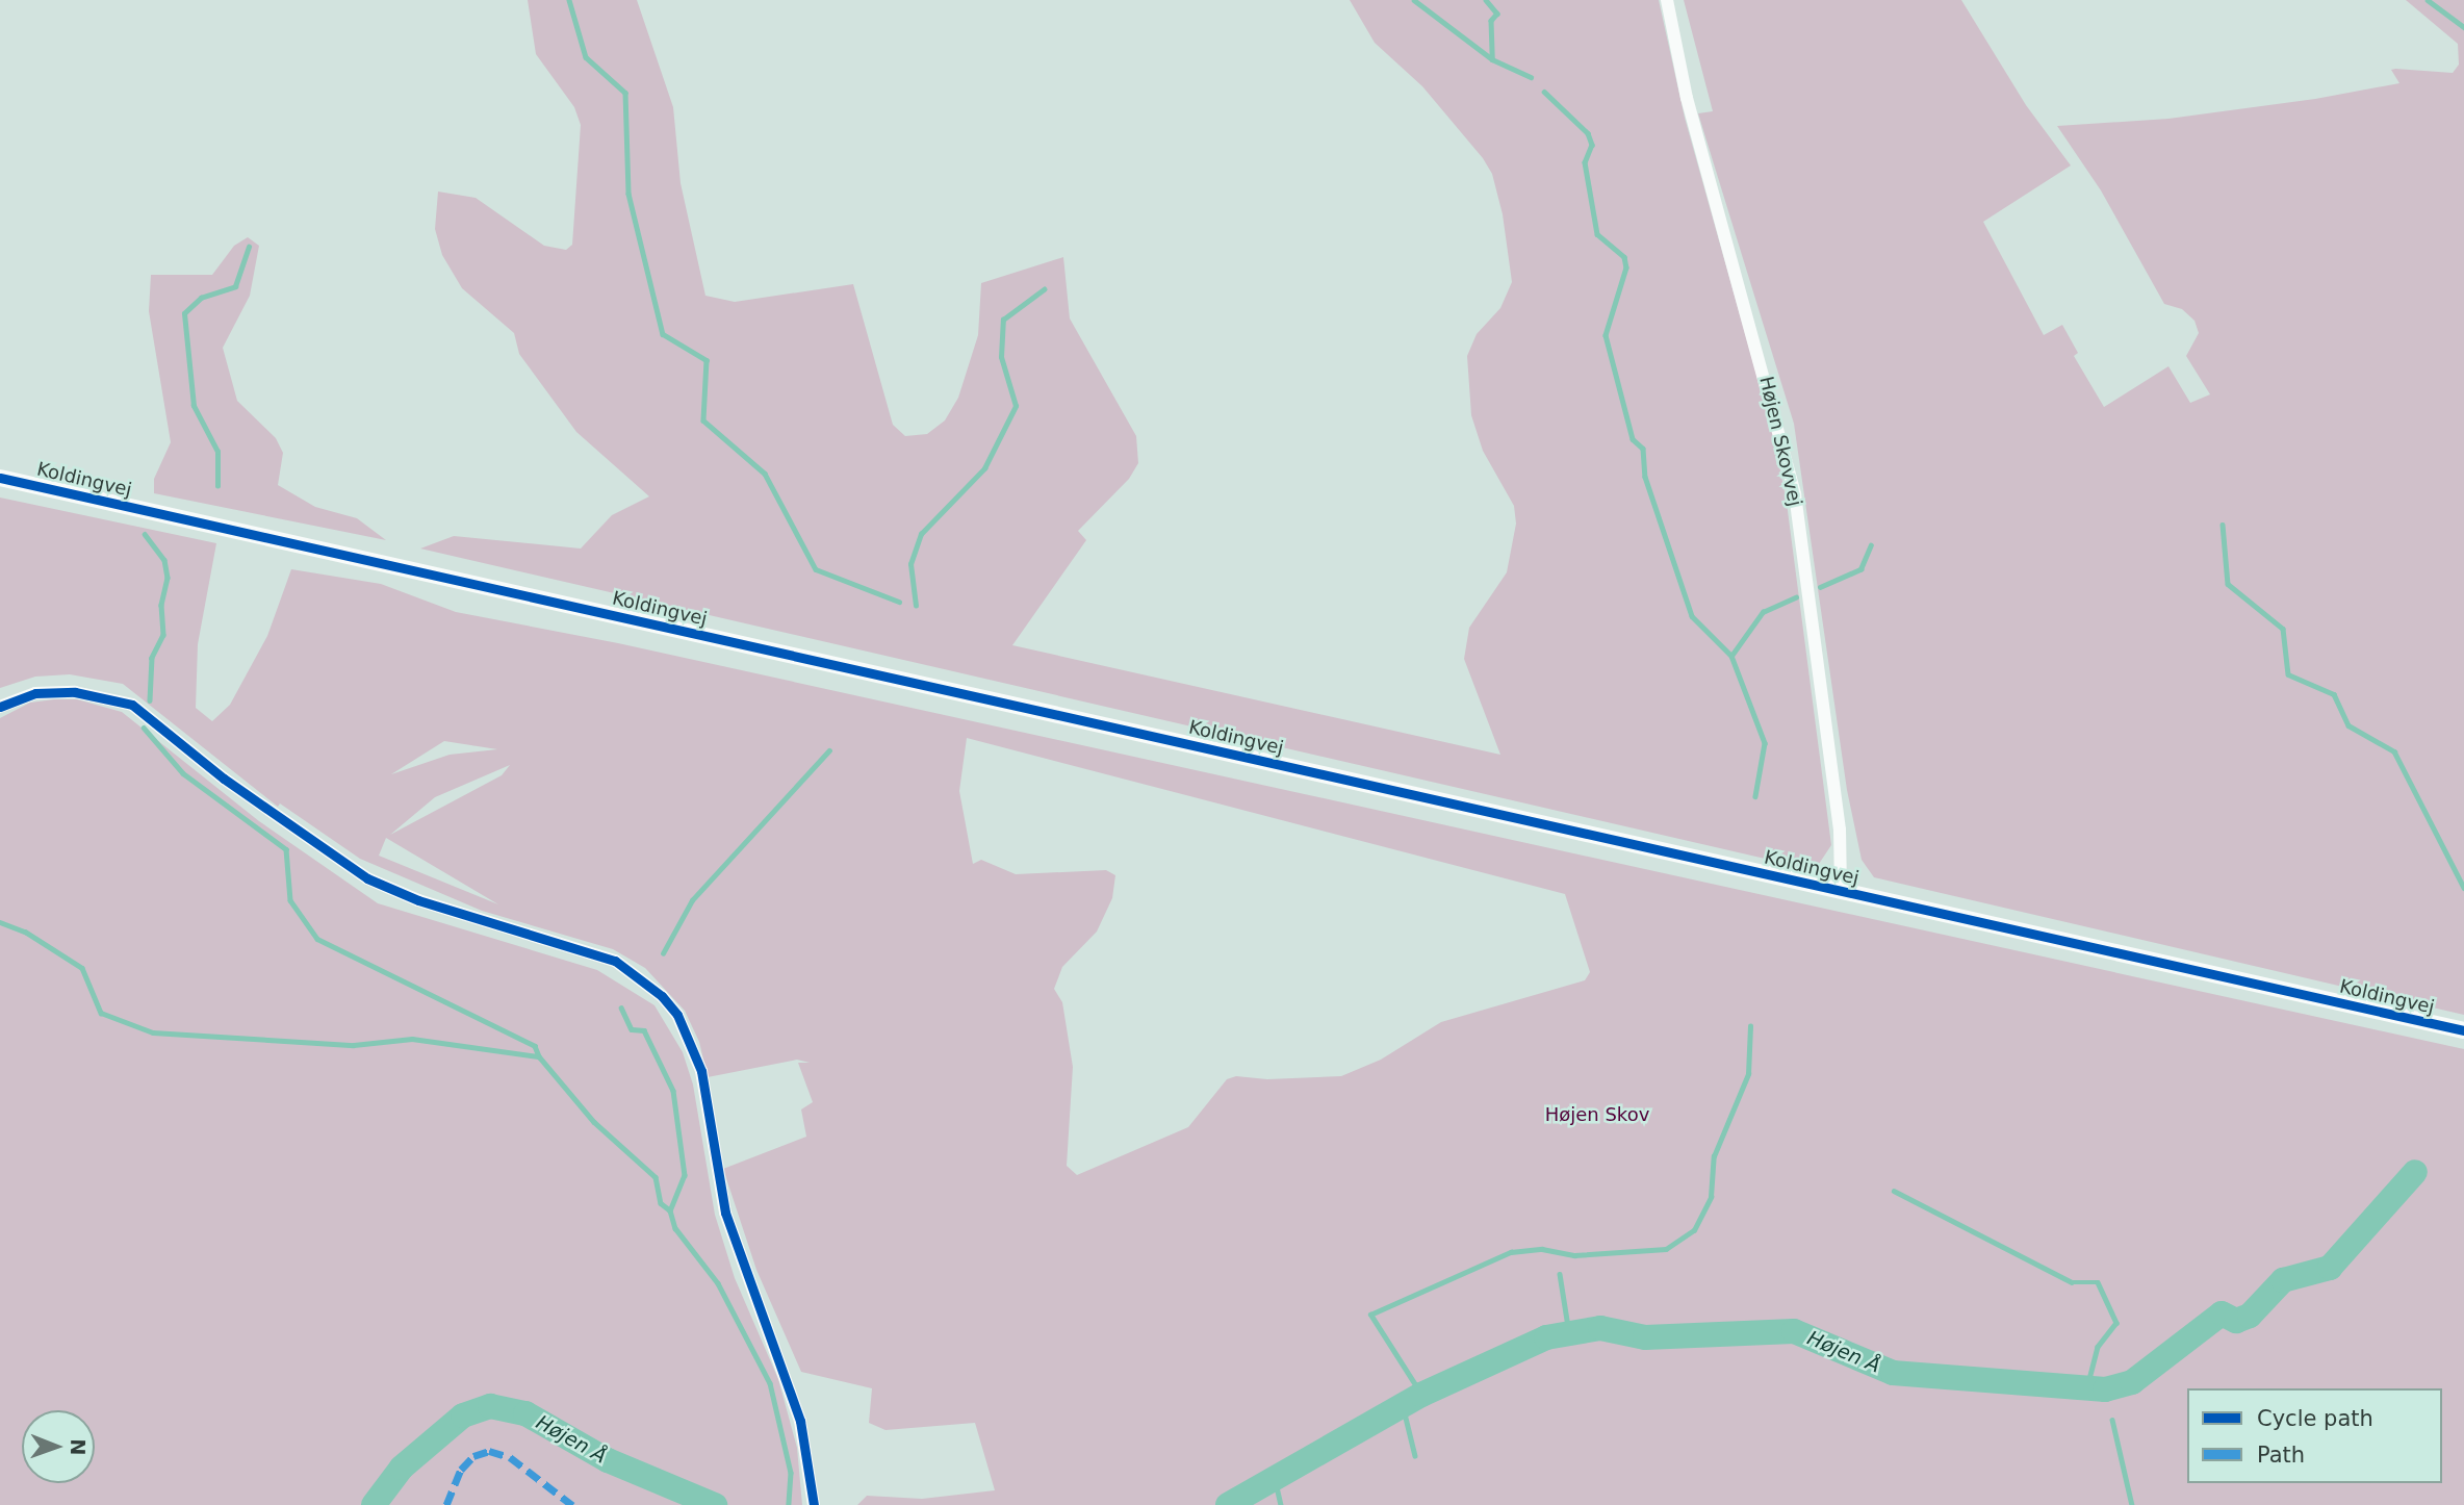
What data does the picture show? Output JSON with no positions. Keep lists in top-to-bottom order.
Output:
{
  "streets": {
    "main road": ["Koldingvej"],
    "street": ["Højen Skovvej"]
  },
  "crossings": [
    ["Højen Skovvej", "Koldingvej"]
  ],
  "water": ["Højen Å"],
  "parks": ["Højen Skov"],
  "legend": ["Cycle path", "Path"],
  "north": "right"
}
